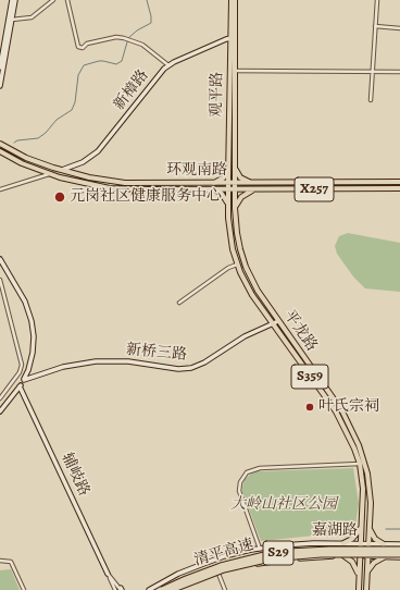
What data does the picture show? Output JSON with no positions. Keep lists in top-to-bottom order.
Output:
{
  "streets": {
    "highway": ["清平高速", "S29"],
    "main road": [
      "观平路",
      "环观南路",
      "X257",
      "平龙路",
      "S359"
    ],
    "street": [
      "新樟路",
      "新桥三路",
      "辅岐路",
      "嘉湖路"
    ]
  },
  "crossings": [
    ["新樟路", "观平路"],
    ["新樟路", "环观南路"],
    ["观平路", "环观南路"],
    ["观平路", "平龙路"],
    ["环观南路", "平龙路"],
    ["平龙路", "新桥三路"],
    ["平龙路", "嘉湖路"],
    ["嘉湖路", "清平高速"]
  ],
  "parks": ["大岭山社区公园"],
  "places": ["元岗社区健康服务中心", "叶氏宗祠"]
}
